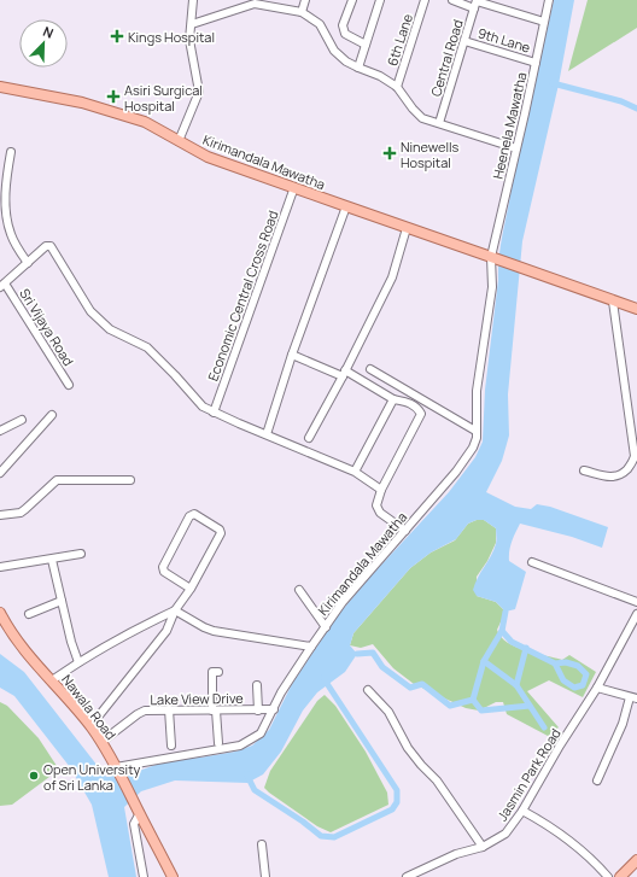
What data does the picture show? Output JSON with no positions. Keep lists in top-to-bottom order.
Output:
{
  "streets": {
    "main road": ["Kirimandala Mawatha", "Nawala Road"],
    "street": [
      "6th Lane",
      "9th Lane",
      "Central Road",
      "Heenela Mawatha",
      "Economic Central Cross Road",
      "Sri Vijaya Road",
      "Lake View Drive",
      "Jasmin Park Road"
    ]
  },
  "crossings": [
    ["9th Lane", "Central Road"],
    ["9th Lane", "Heenela Mawatha"],
    ["Heenela Mawatha", "Kirimandala Mawatha"],
    ["Kirimandala Mawatha", "Economic Central Cross Road"],
    ["Kirimandala Mawatha", "Lake View Drive"],
    ["Kirimandala Mawatha", "Nawala Road"],
    ["Lake View Drive", "Nawala Road"]
  ],
  "places": {
    "health": ["Kings Hospital", "Asiri Surgical Hospital", "Ninewells Hospital"],
    "other": ["Open University of Sri Lanka"]
  },
  "north": "top right"
}
